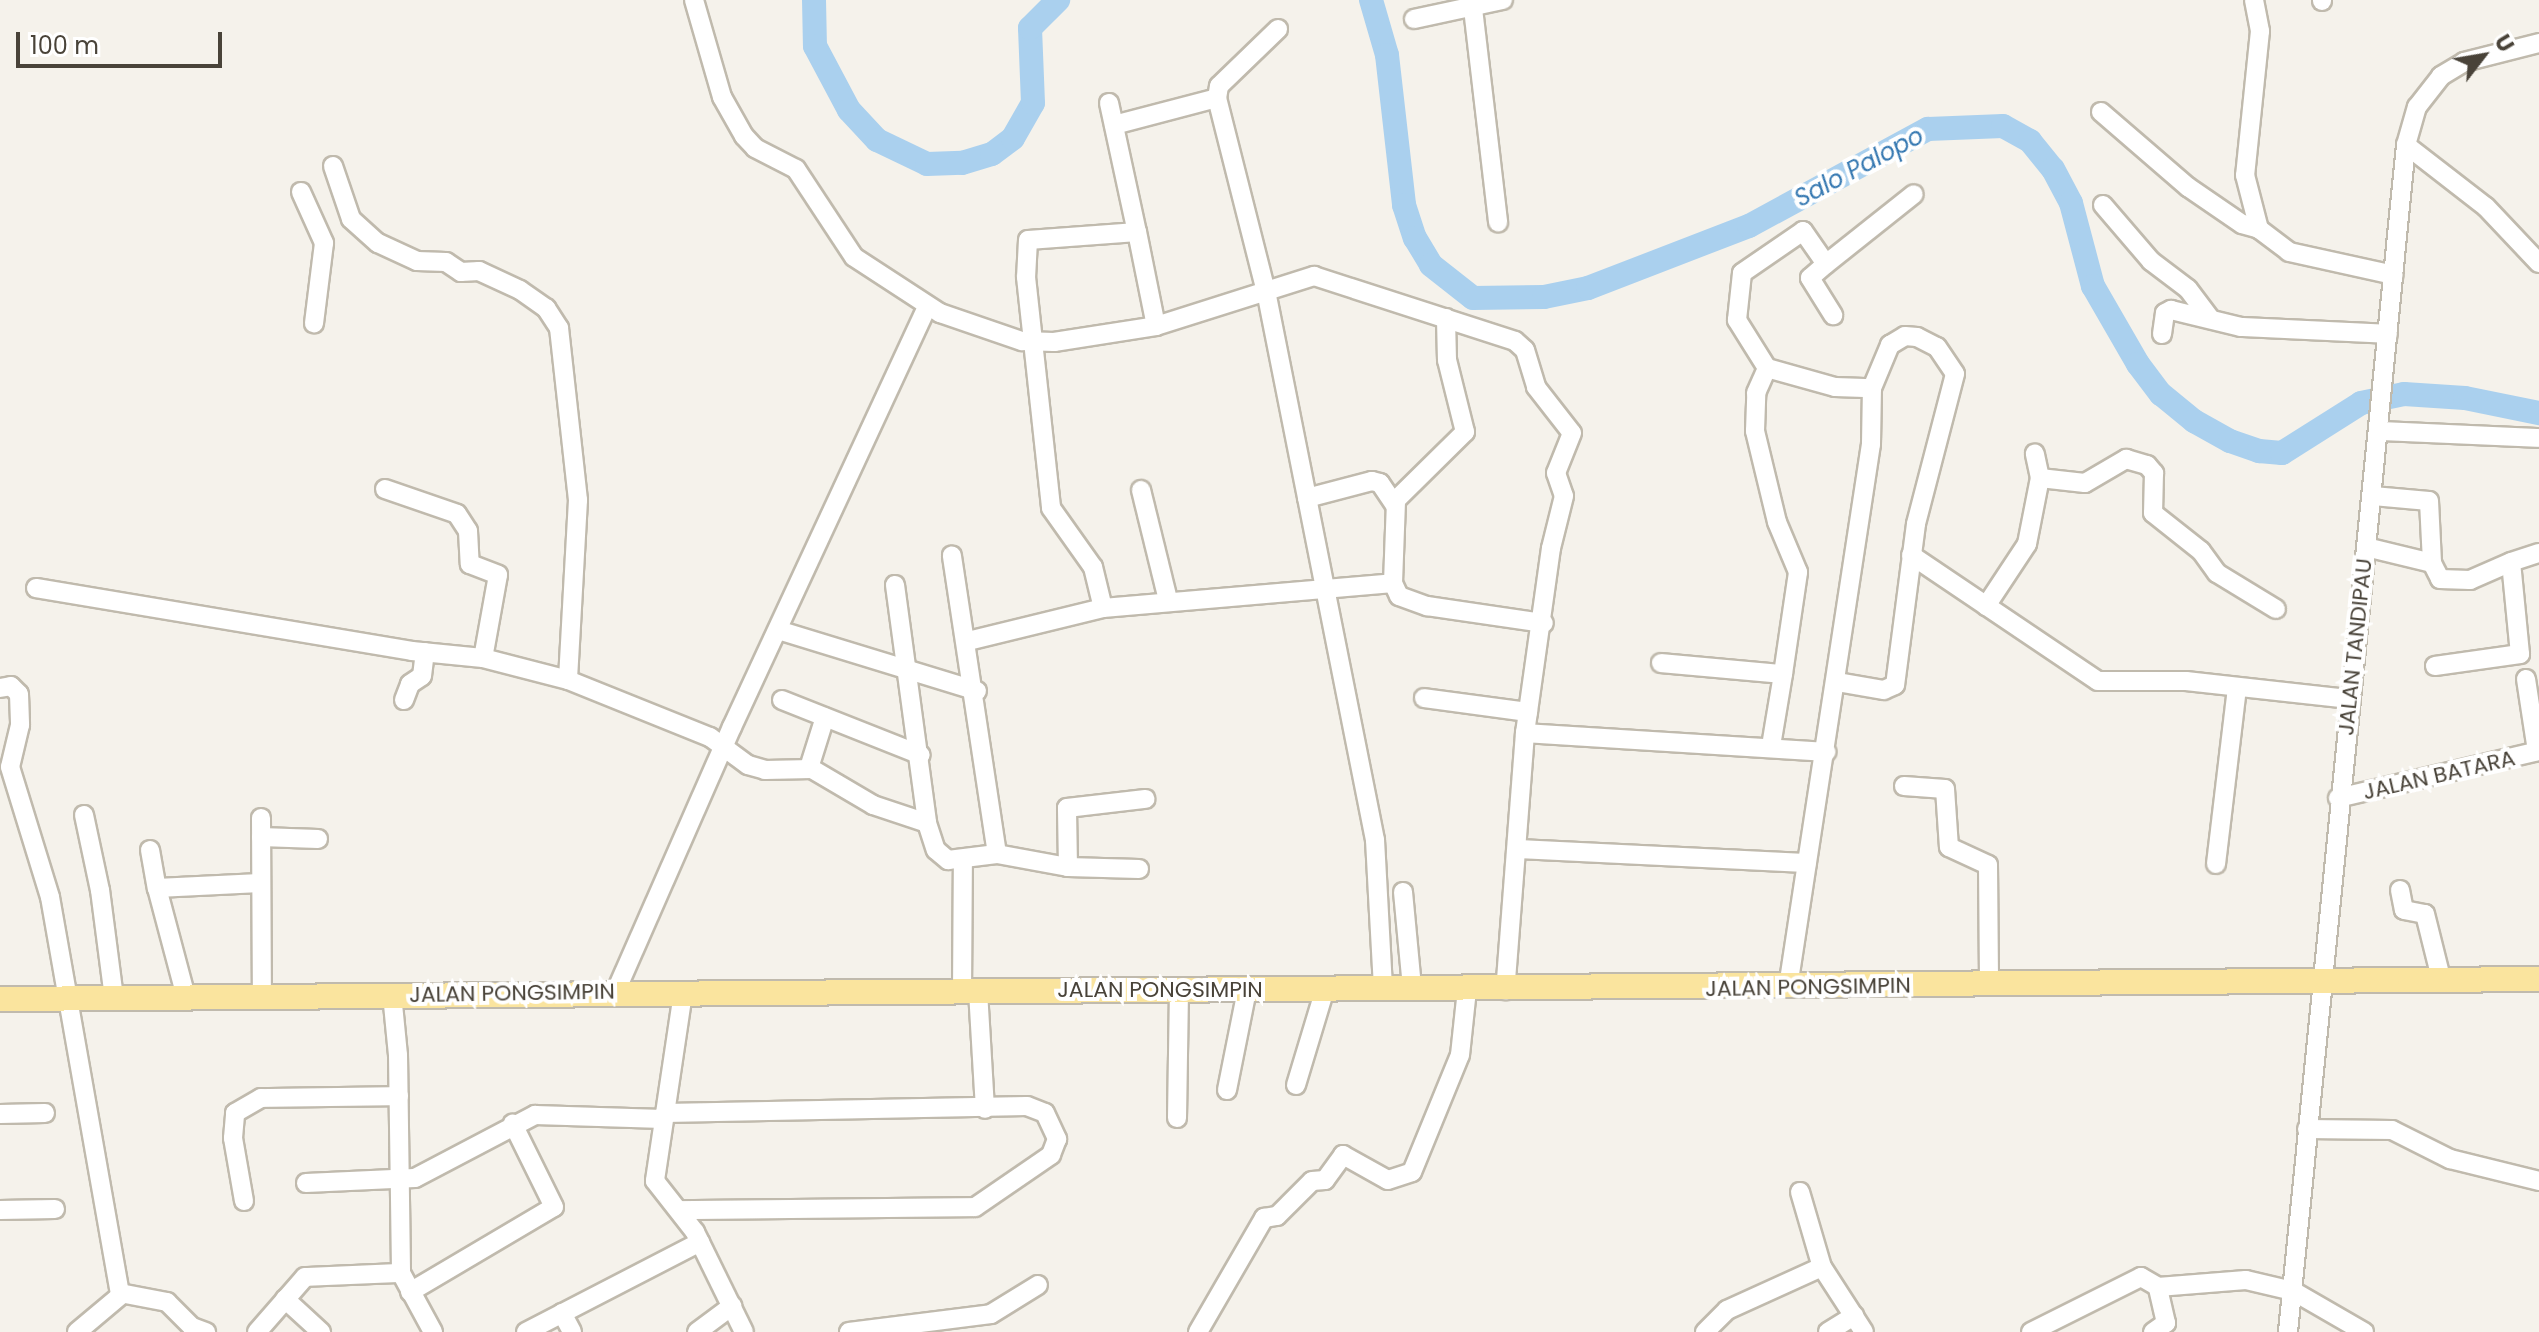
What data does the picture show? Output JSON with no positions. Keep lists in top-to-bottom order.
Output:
{
  "streets": {
    "main road": ["JALAN PONGSIMPIN"],
    "street": ["JALAN TANDIPAU", "JALAN BATARA"]
  },
  "crossings": [
    ["JALAN TANDIPAU", "JALAN BATARA"],
    ["JALAN TANDIPAU", "JALAN PONGSIMPIN"]
  ],
  "water": ["Salo Palopo"],
  "scale_bar": "100 m",
  "north": "top right"
}
